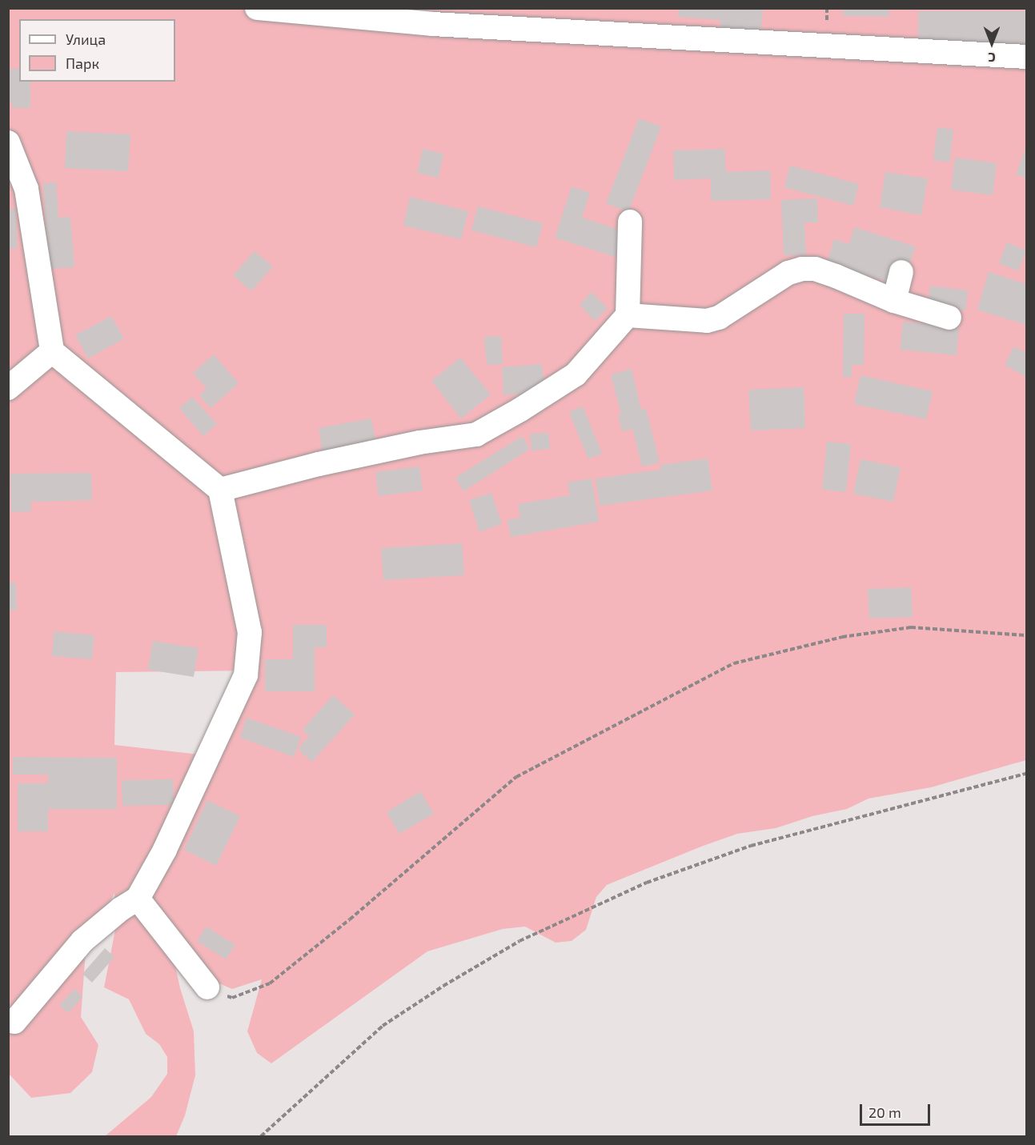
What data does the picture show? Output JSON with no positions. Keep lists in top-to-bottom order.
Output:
{
  "legend": ["Улица", "Парк"],
  "scale_bar": "20 m",
  "north": "bottom"
}
